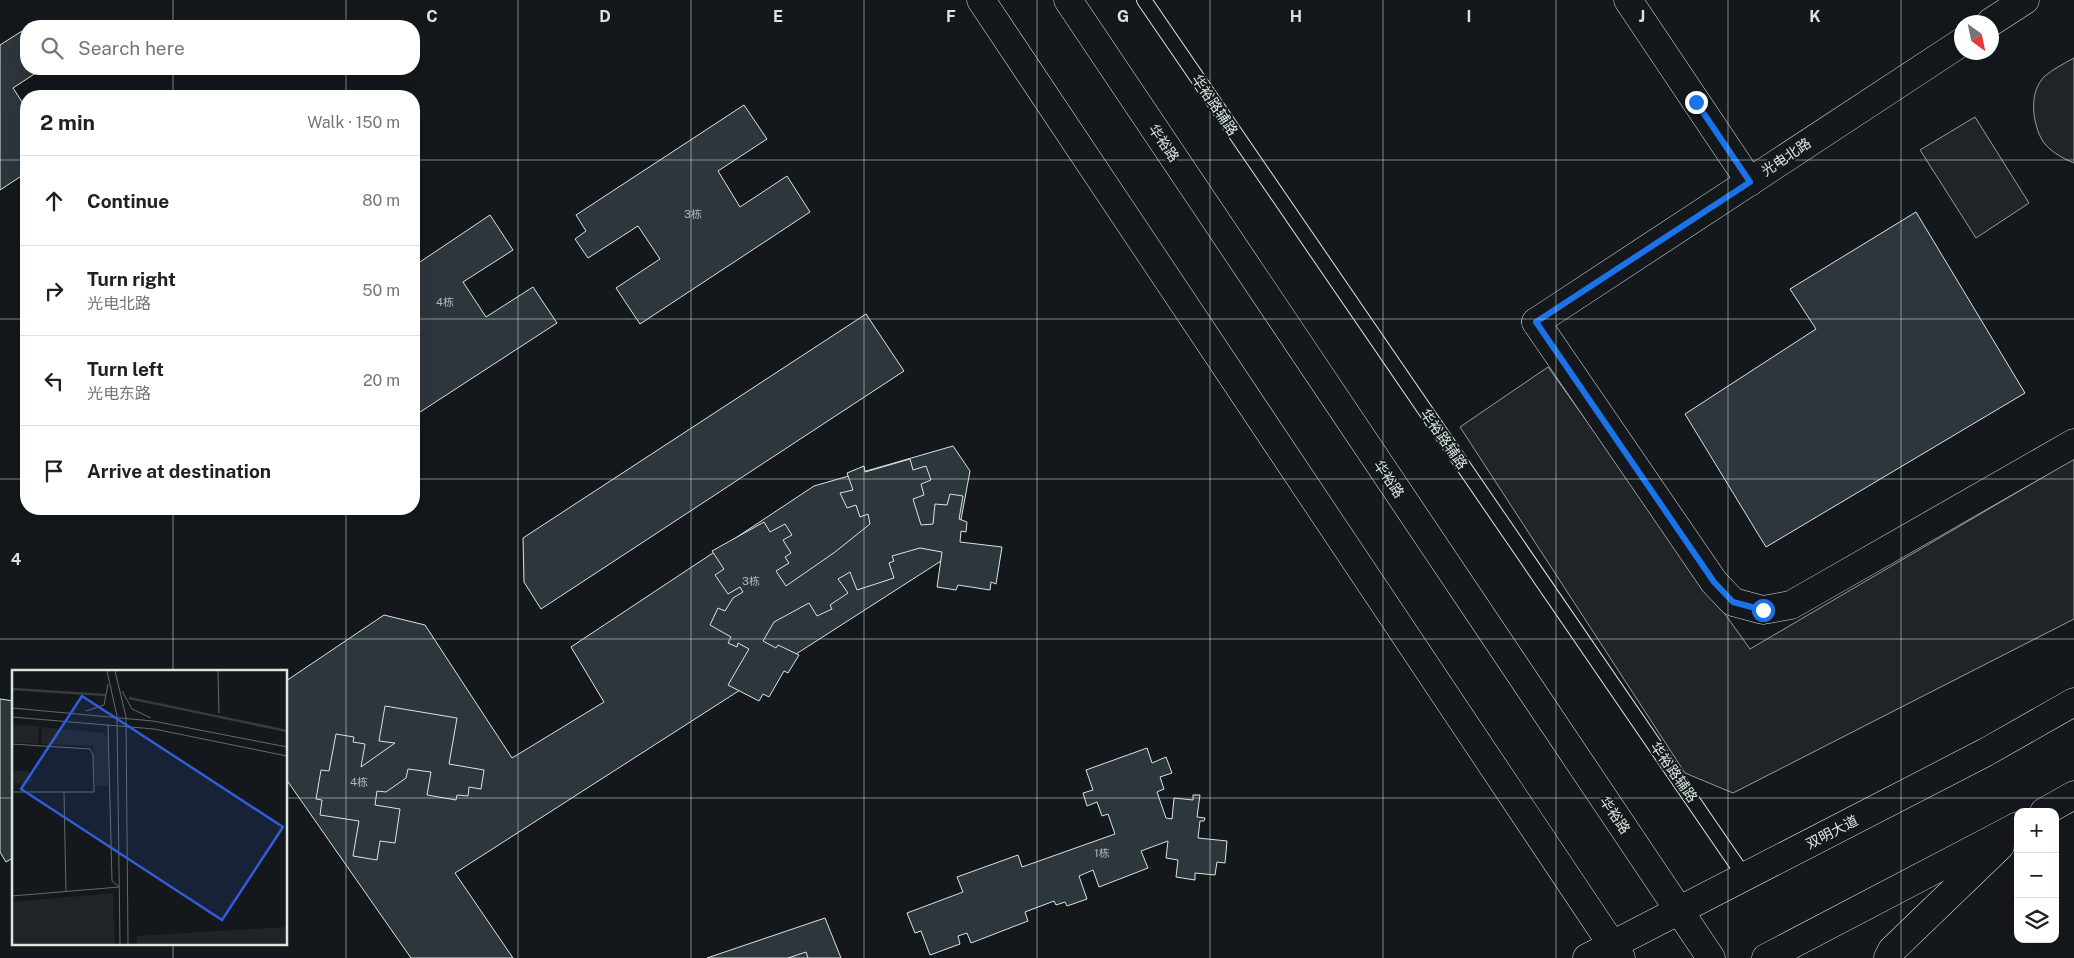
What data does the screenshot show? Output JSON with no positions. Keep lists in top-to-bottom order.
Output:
{
  "streets": {
    "main road": ["华裕路", "光电北路", "双明大道"],
    "lane": ["华裕路辅路"]
  },
  "crossings": [
    ["华裕路辅路", "双明大道"],
    ["华裕路", "双明大道"]
  ],
  "house_numbers": [
    "3栋",
    "4栋",
    "3栋",
    "4栋",
    "1栋"
  ],
  "north": "bottom right",
  "page": {
    "search": "Search here",
    "heading": ["2 min", "Walk · 150 m"],
    "list": [
      ["Continue", "80 m"],
      ["Turn right", "光电北路", "50 m"],
      ["Turn left", "光电东路", "20 m"],
      "Arrive at destination"
    ],
    "map_buttons": ["+", "−"]
  },
  "grid": {
    "columns": [
      "C",
      "D",
      "E",
      "F",
      "G",
      "H",
      "I",
      "J",
      "K"
    ],
    "rows": ["4"]
  }
}
